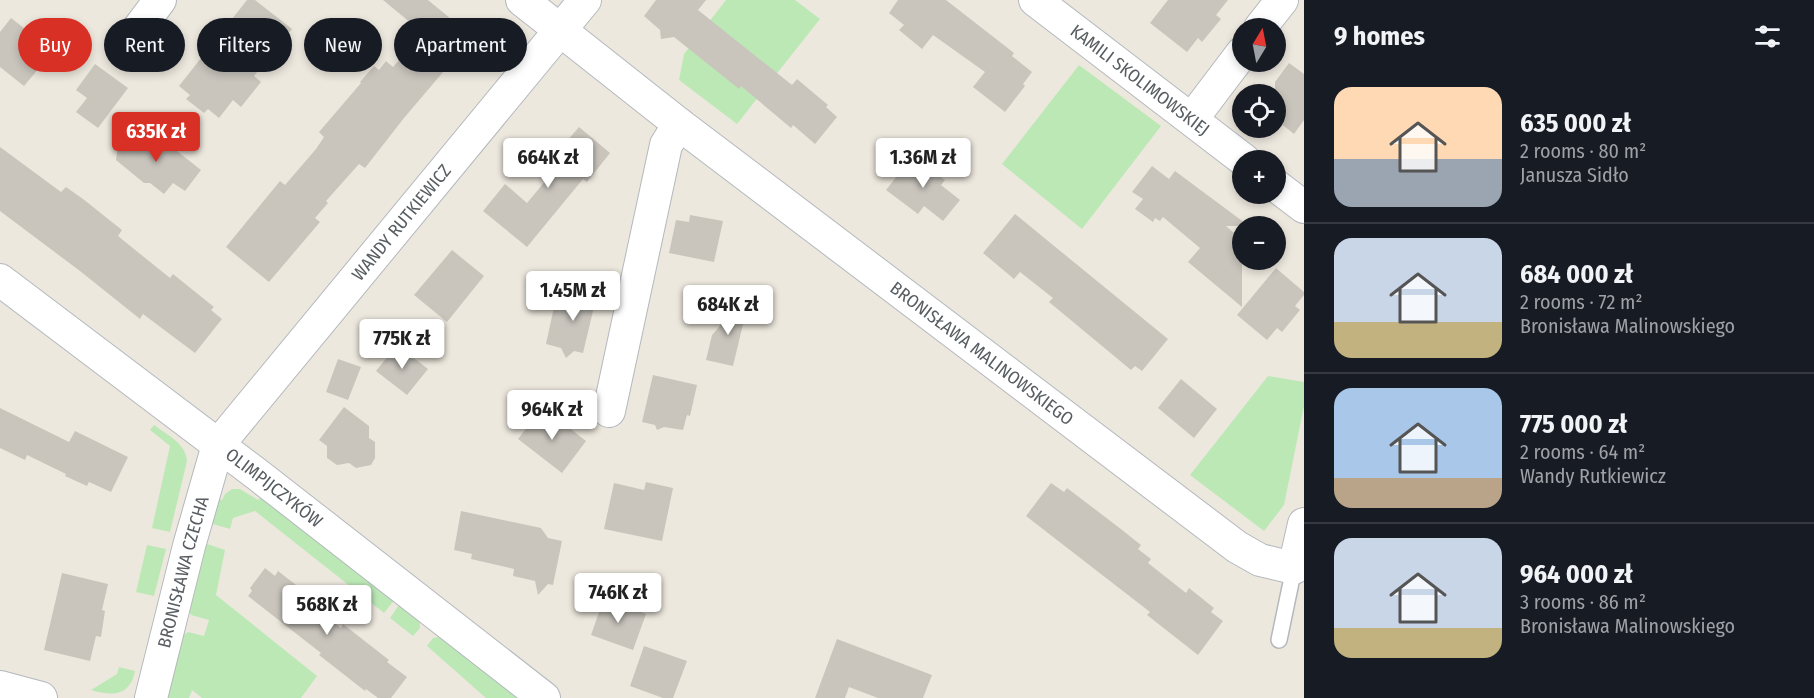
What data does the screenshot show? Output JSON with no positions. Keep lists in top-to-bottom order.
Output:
{
  "streets": {
    "street": [
      "KAMILI SKOLIMOWSKIEJ",
      "WANDY RUTKIEWICZ",
      "BRONISŁAWA MALINOWSKIEGO",
      "OLIMPIJCZYKÓW",
      "BRONISŁAWA CZECHA"
    ]
  },
  "crossings": [
    ["WANDY RUTKIEWICZ", "BRONISŁAWA MALINOWSKIEGO"],
    ["WANDY RUTKIEWICZ", "OLIMPIJCZYKÓW"],
    ["WANDY RUTKIEWICZ", "BRONISŁAWA CZECHA"],
    ["OLIMPIJCZYKÓW", "BRONISŁAWA CZECHA"]
  ],
  "north": "top",
  "page": {
    "heading": "9 homes",
    "map_buttons": ["+", "−"],
    "chip": [
      "Buy",
      "Rent",
      "Filters",
      "New",
      "Apartment"
    ],
    "list": [
      {
        "name": "635 000 zł",
        "note": "2 rooms · 80 m² · Janusza Sidło"
      },
      {
        "name": "684 000 zł",
        "note": "2 rooms · 72 m² · Bronisława Malinowskiego"
      },
      {
        "name": "775 000 zł",
        "note": "2 rooms · 64 m² · Wandy Rutkiewicz"
      },
      {
        "name": "964 000 zł",
        "note": "3 rooms · 86 m² · Bronisława Malinowskiego"
      }
    ],
    "price": [
      "635K zł",
      "664K zł",
      "1.36M zł",
      "1.45M zł",
      "684K zł",
      "775K zł",
      "964K zł",
      "746K zł",
      "568K zł"
    ]
  }
}
